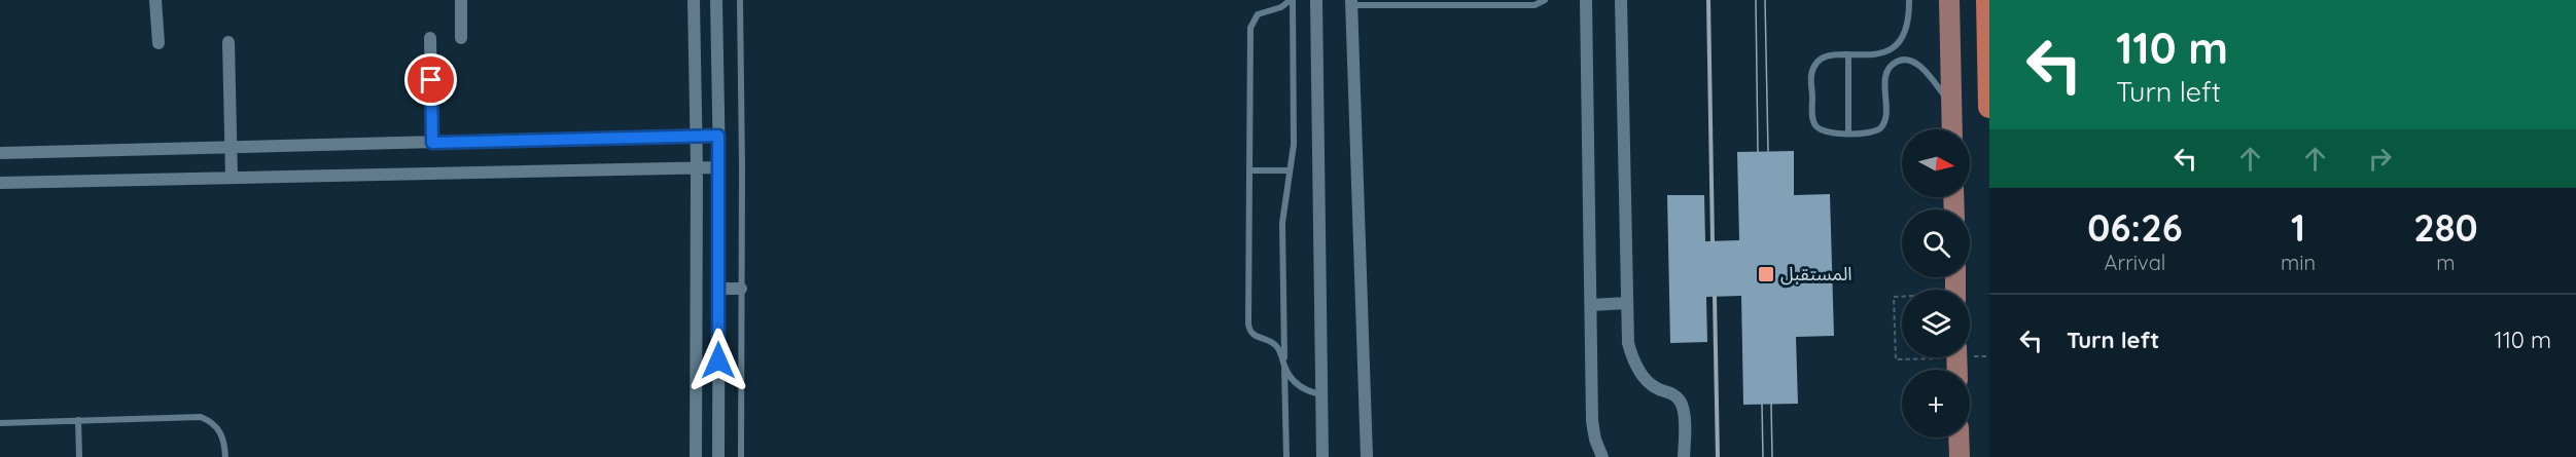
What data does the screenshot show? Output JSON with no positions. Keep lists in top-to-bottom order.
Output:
{
  "places": {
    "transit": ["المستقبل"]
  },
  "north": "right",
  "page": {
    "turn": ["110 m", "Turn left"],
    "map_buttons": "+",
    "eta": [
      "06:26",
      "Arrival",
      "1",
      "min",
      "280",
      "m"
    ],
    "list": [
      {
        "name": "Turn left",
        "value": "110 m"
      }
    ]
  }
}
